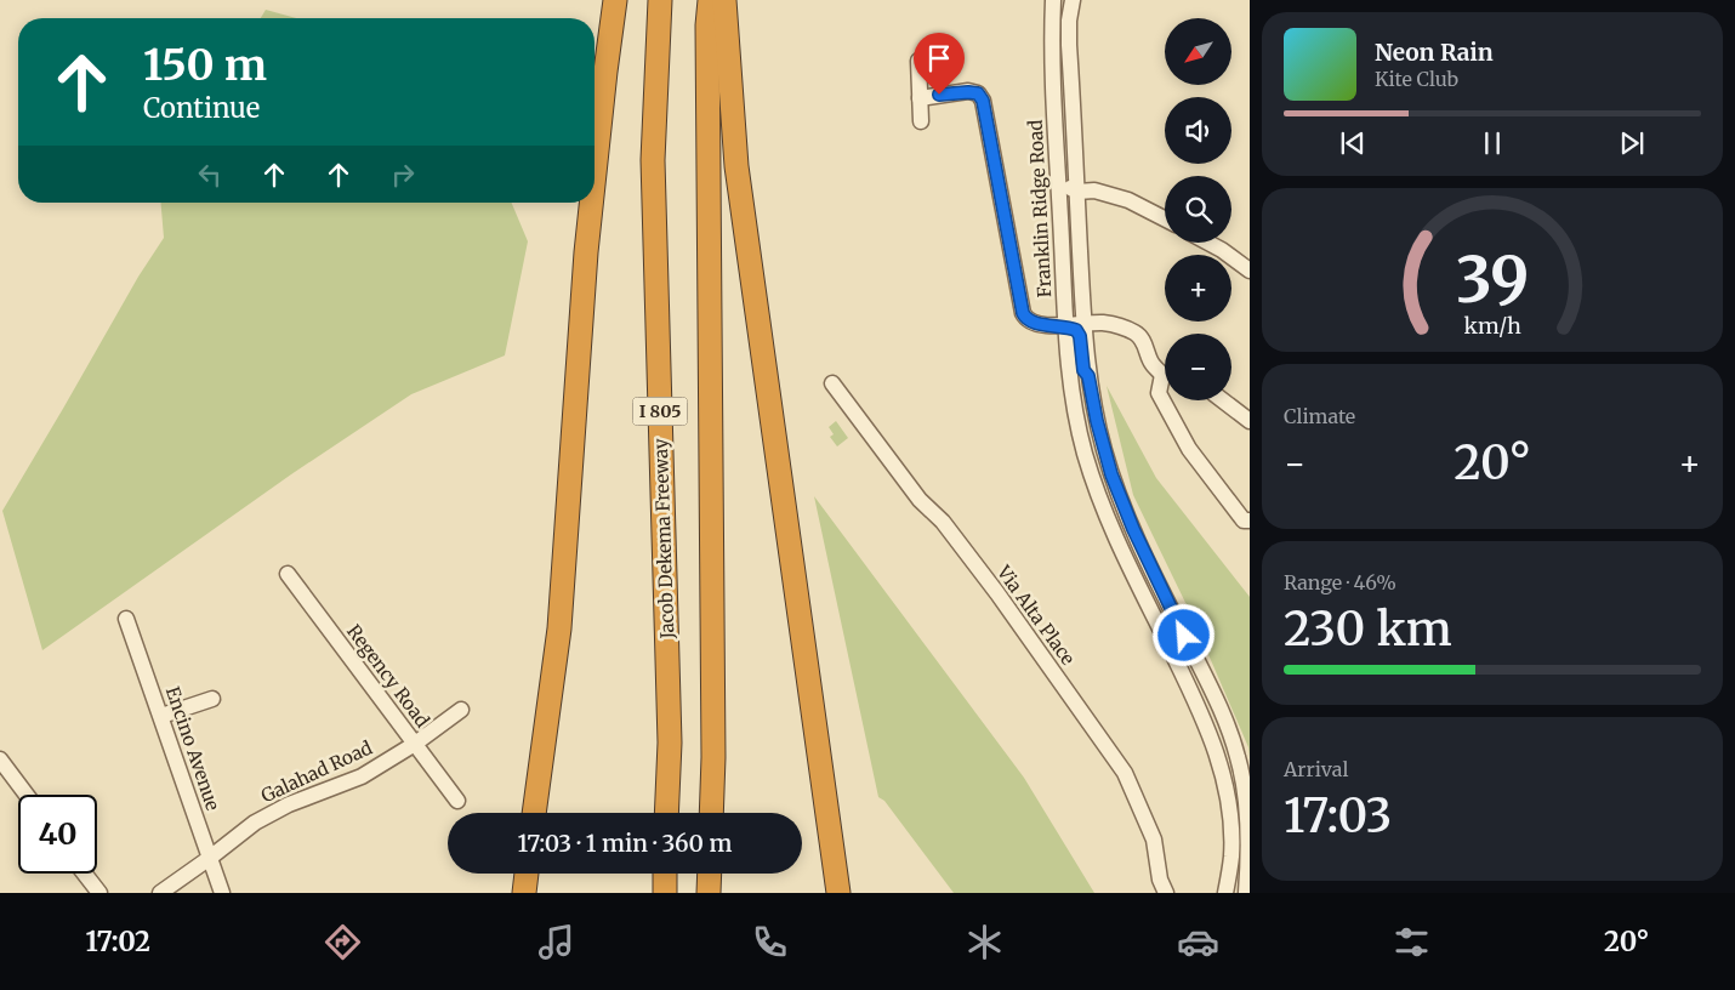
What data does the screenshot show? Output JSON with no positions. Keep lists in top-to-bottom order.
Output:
{
  "streets": {
    "highway": ["I 805", "Jacob Dekema Freeway"],
    "street": [
      "Franklin Ridge Road",
      "Via Alta Place",
      "Regency Road",
      "Encino Avenue",
      "Galahad Road"
    ]
  },
  "crossings": [
    ["Regency Road", "Galahad Road"],
    ["Encino Avenue", "Galahad Road"]
  ],
  "north": "bottom left",
  "page": {
    "map_buttons": ["+", "−"],
    "turn": ["150 m", "Continue"],
    "song": ["Neon Rain", "Kite Club"],
    "tile": [
      "Climate",
      ["Range · 46%", "230 km"],
      ["Arrival", "17:03"]
    ],
    "heat": ["−", "20°", "+"],
    "limit": "40",
    "trip": "17:03 · 1 min · 360 m",
    "tabs": ["17:02", "20°"],
    "gauge": ["39", "km/h"]
  }
}
